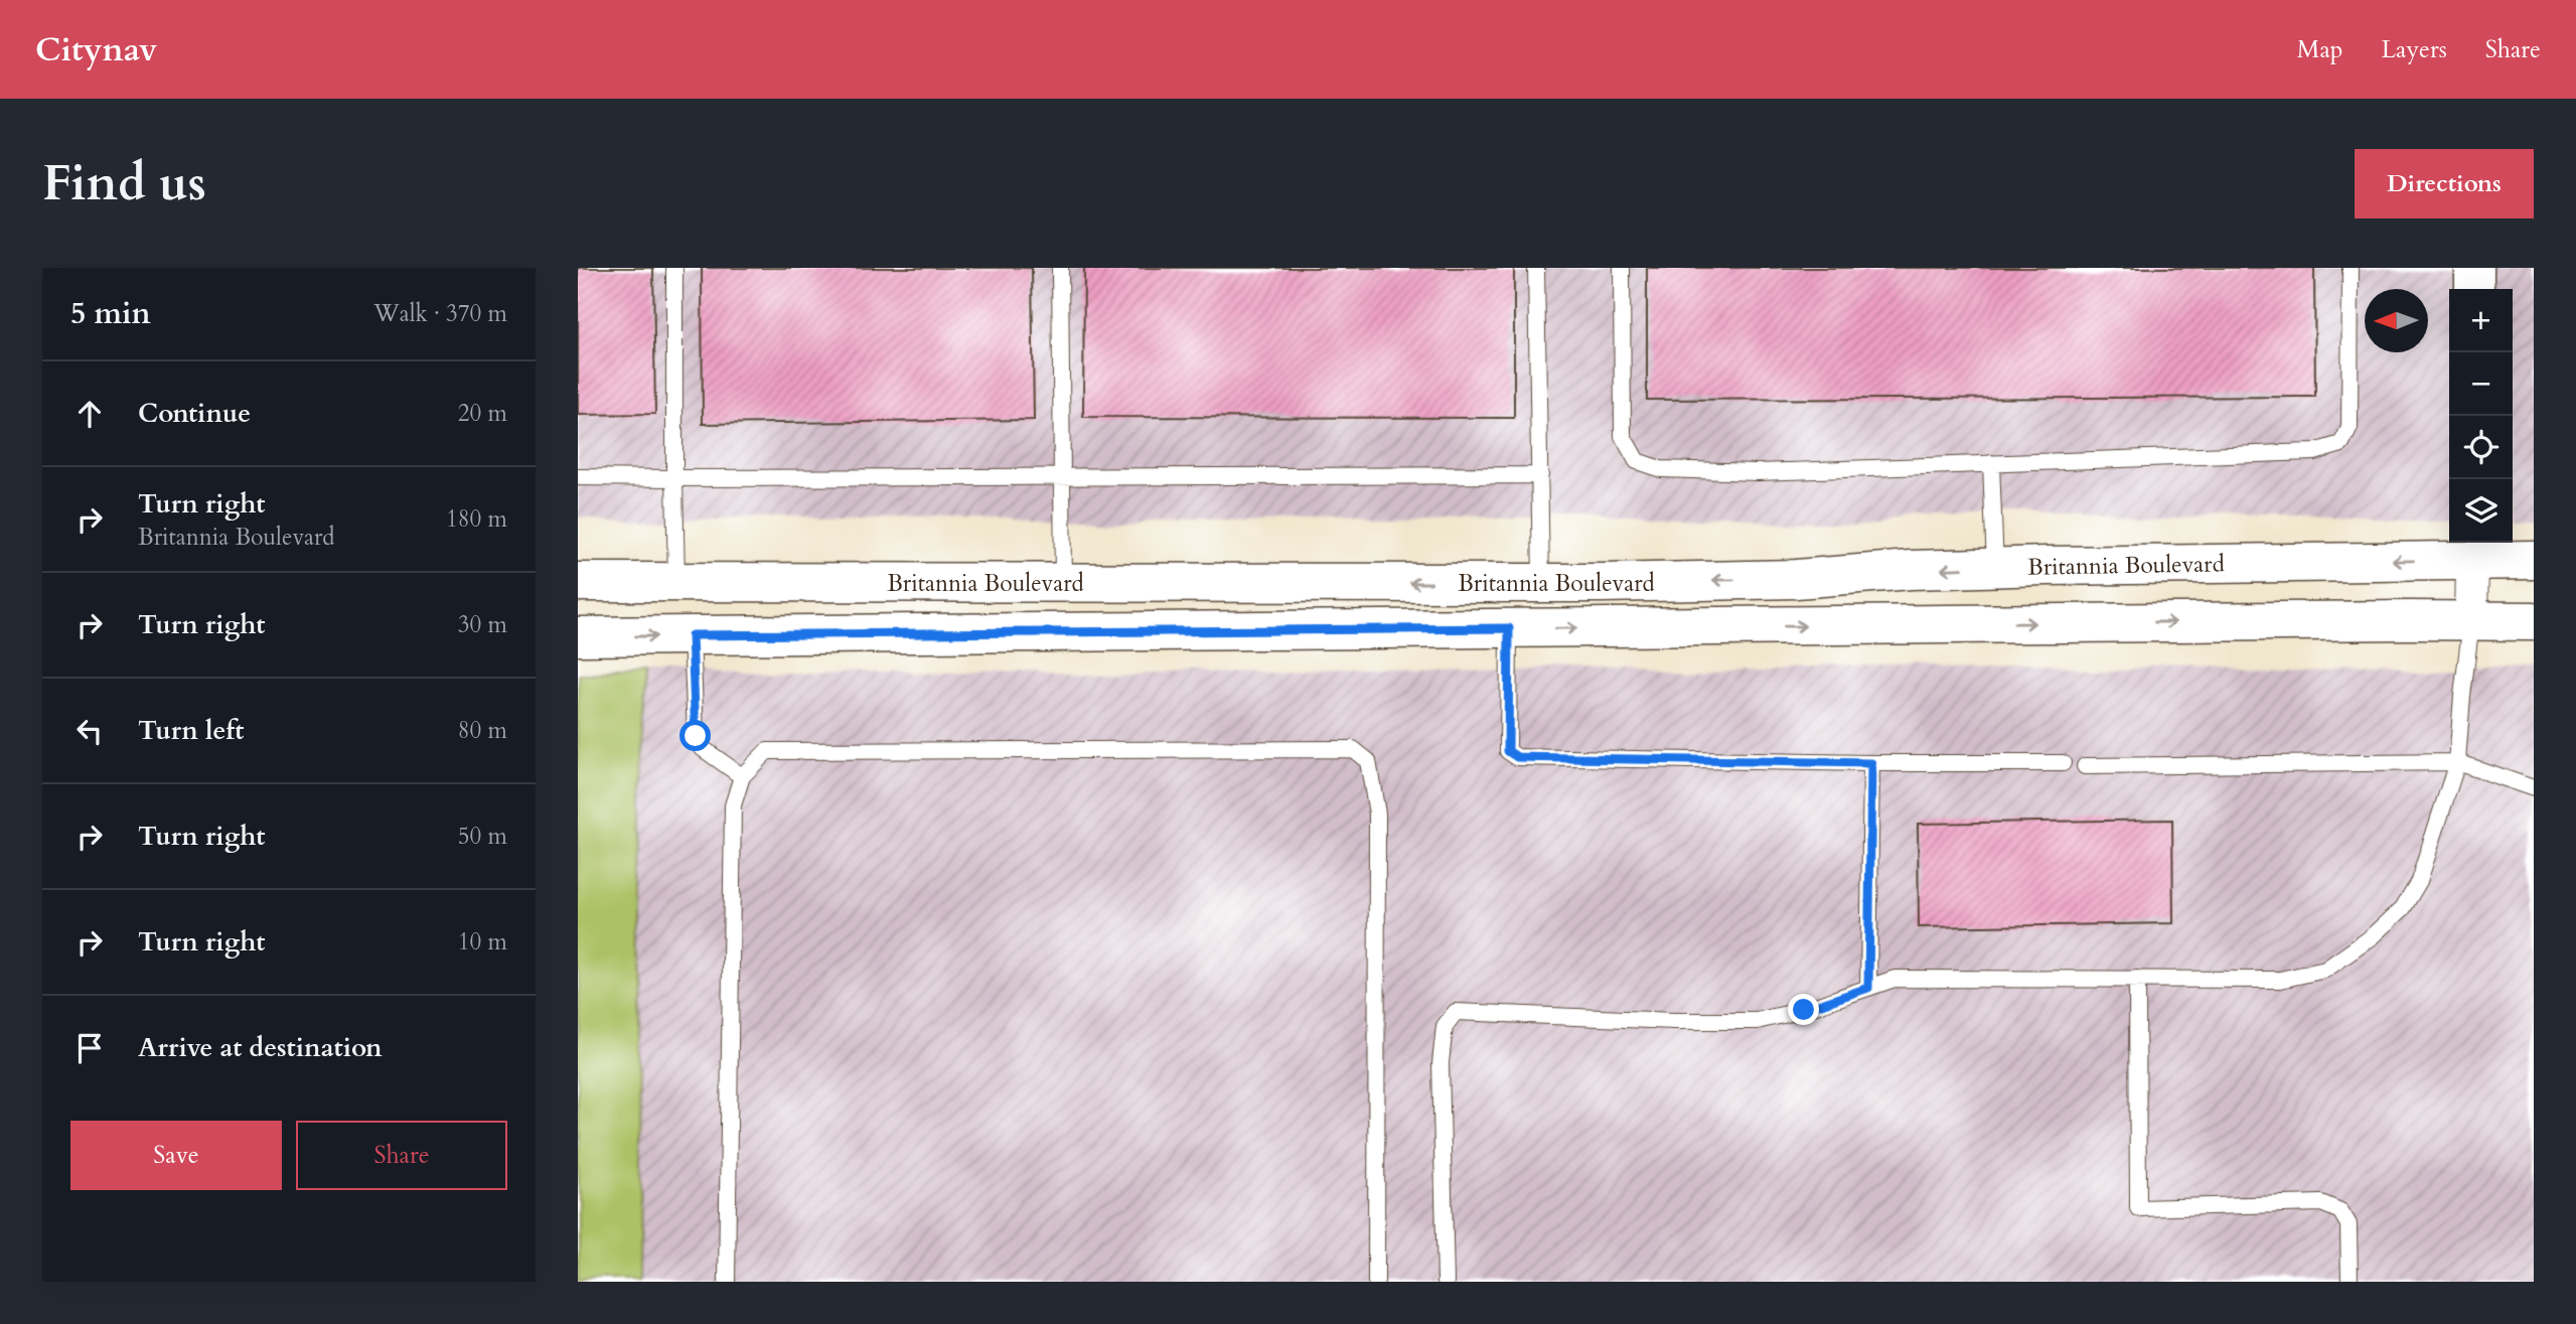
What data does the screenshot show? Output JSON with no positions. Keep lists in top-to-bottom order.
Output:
{
  "streets": {
    "main road": ["Britannia Boulevard"]
  },
  "north": "left",
  "page": {
    "header": "Citynav",
    "nav": ["Map", "Layers", "Share"],
    "buttons": [
      "Directions",
      ["Save", "Share"]
    ],
    "title": "Find us",
    "heading": ["5 min", "Walk · 370 m"],
    "map_buttons": ["+", "−"],
    "list": [
      ["Continue", "20 m"],
      ["Turn right", "Britannia Boulevard", "180 m"],
      ["Turn right", "30 m"],
      ["Turn left", "80 m"],
      ["Turn right", "50 m"],
      ["Turn right", "10 m"],
      "Arrive at destination"
    ]
  }
}
